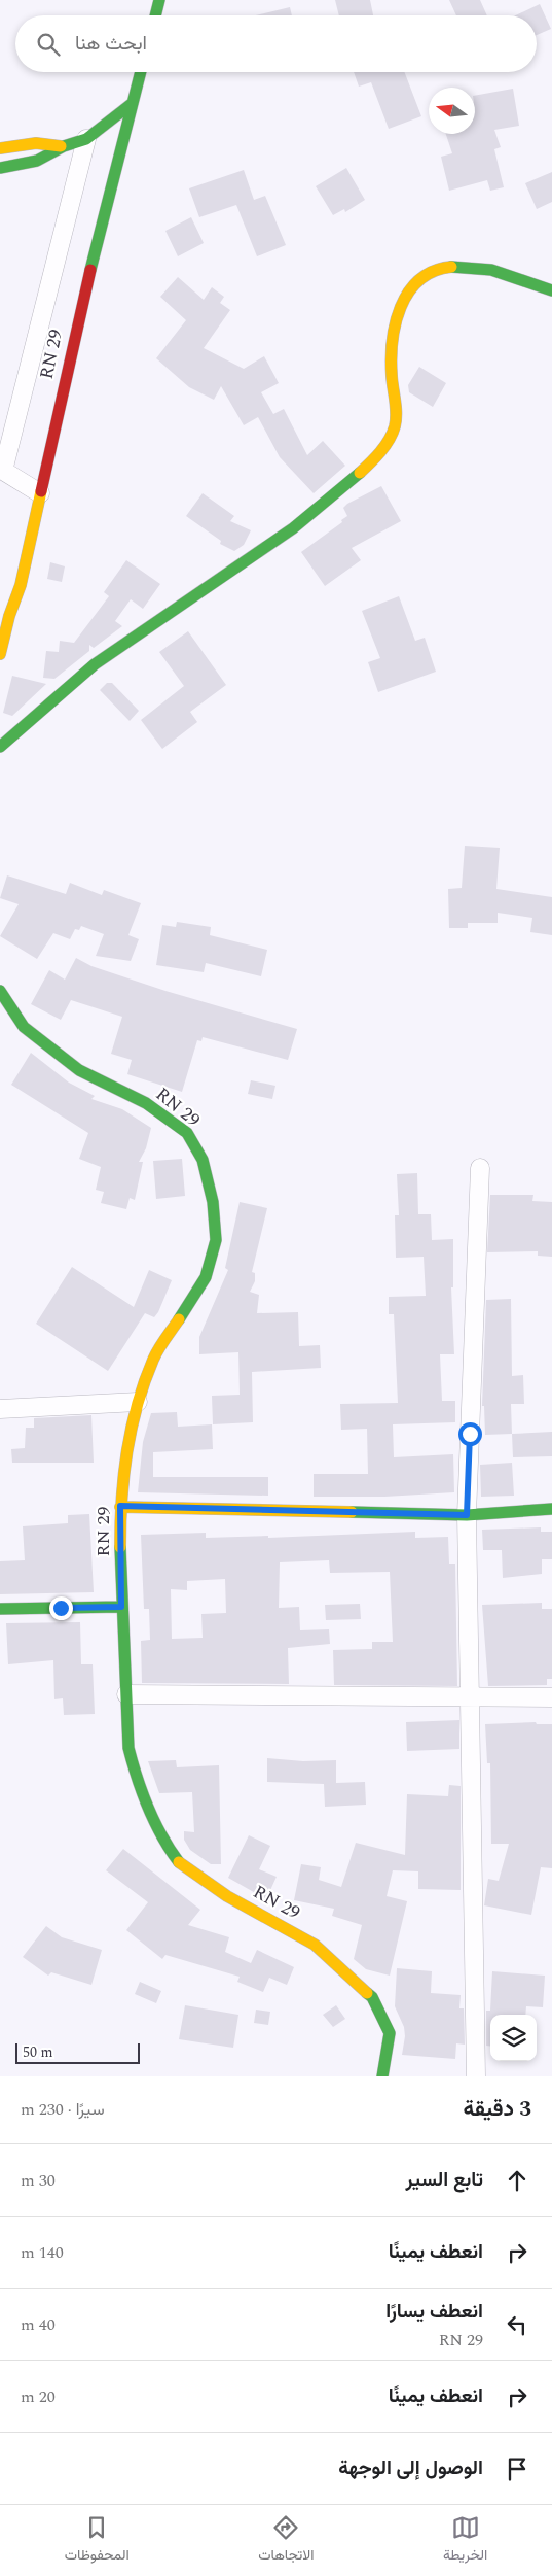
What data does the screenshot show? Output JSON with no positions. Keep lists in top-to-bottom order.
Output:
{
  "streets": {
    "main road": ["RN 29"]
  },
  "scale_bar": "50 m",
  "north": "left",
  "page": {
    "search": "ابحث هنا",
    "scale": "50 m",
    "heading": ["3 دقيقة", "سيرًا · 230 m"],
    "list": [
      ["تابع السير", "30 m"],
      ["انعطف يمينًا", "140 m"],
      ["انعطف يسارًا", "RN 29", "40 m"],
      ["انعطف يمينًا", "20 m"],
      "الوصول إلى الوجهة"
    ],
    "nav": ["الخريطة", "الاتجاهات", "المحفوظات"]
  }
}
